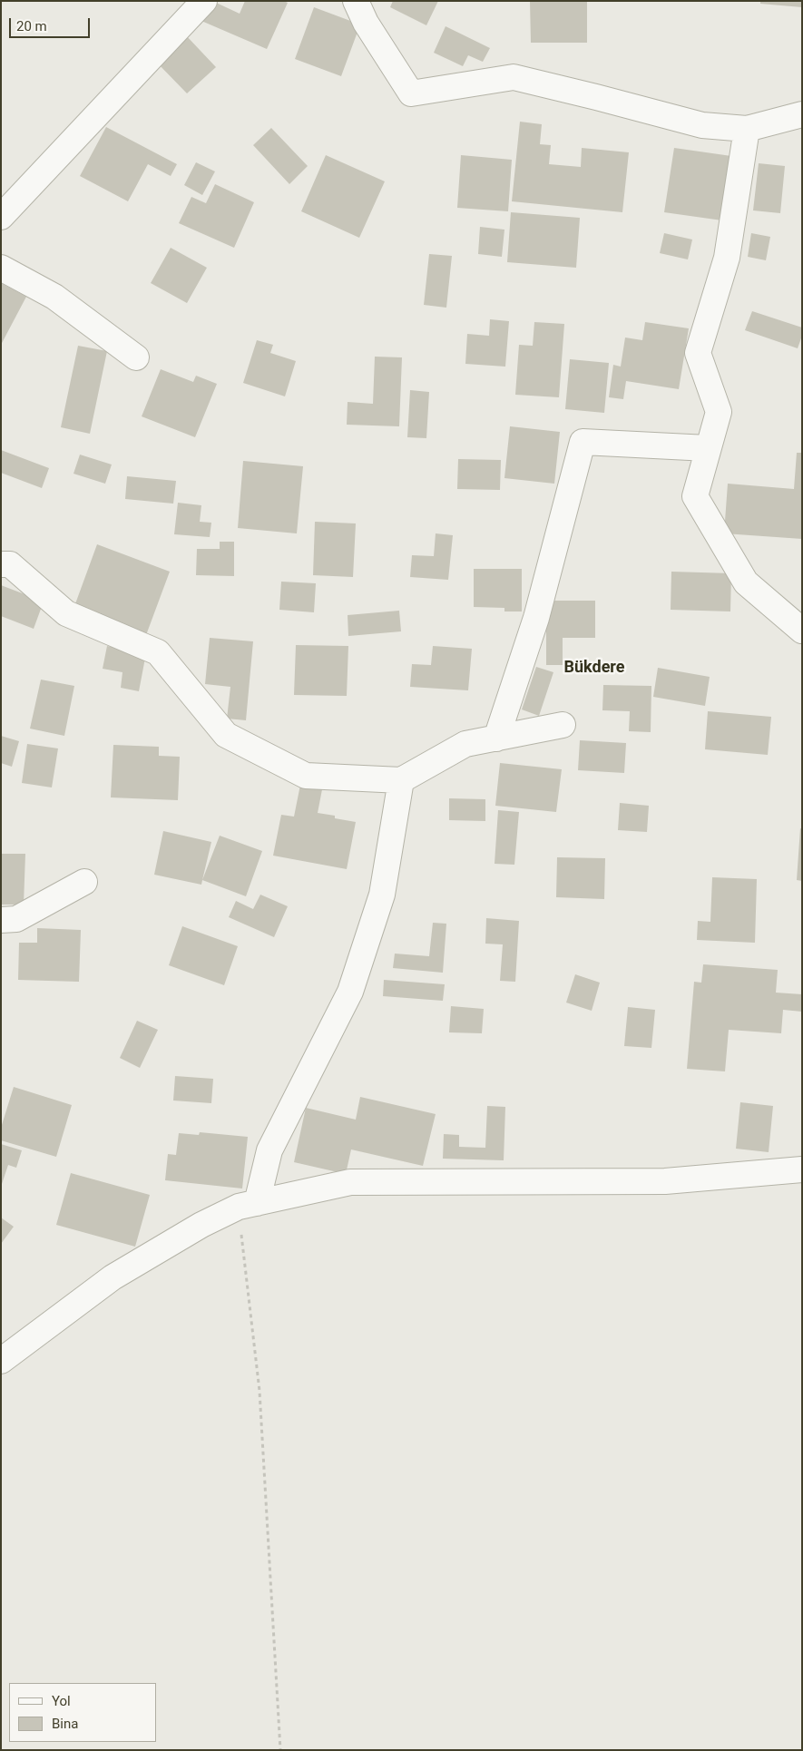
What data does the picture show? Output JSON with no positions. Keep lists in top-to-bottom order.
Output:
{
  "districts": ["Bükdere"],
  "legend": ["Yol", "Bina"],
  "scale_bar": "20 m"
}
